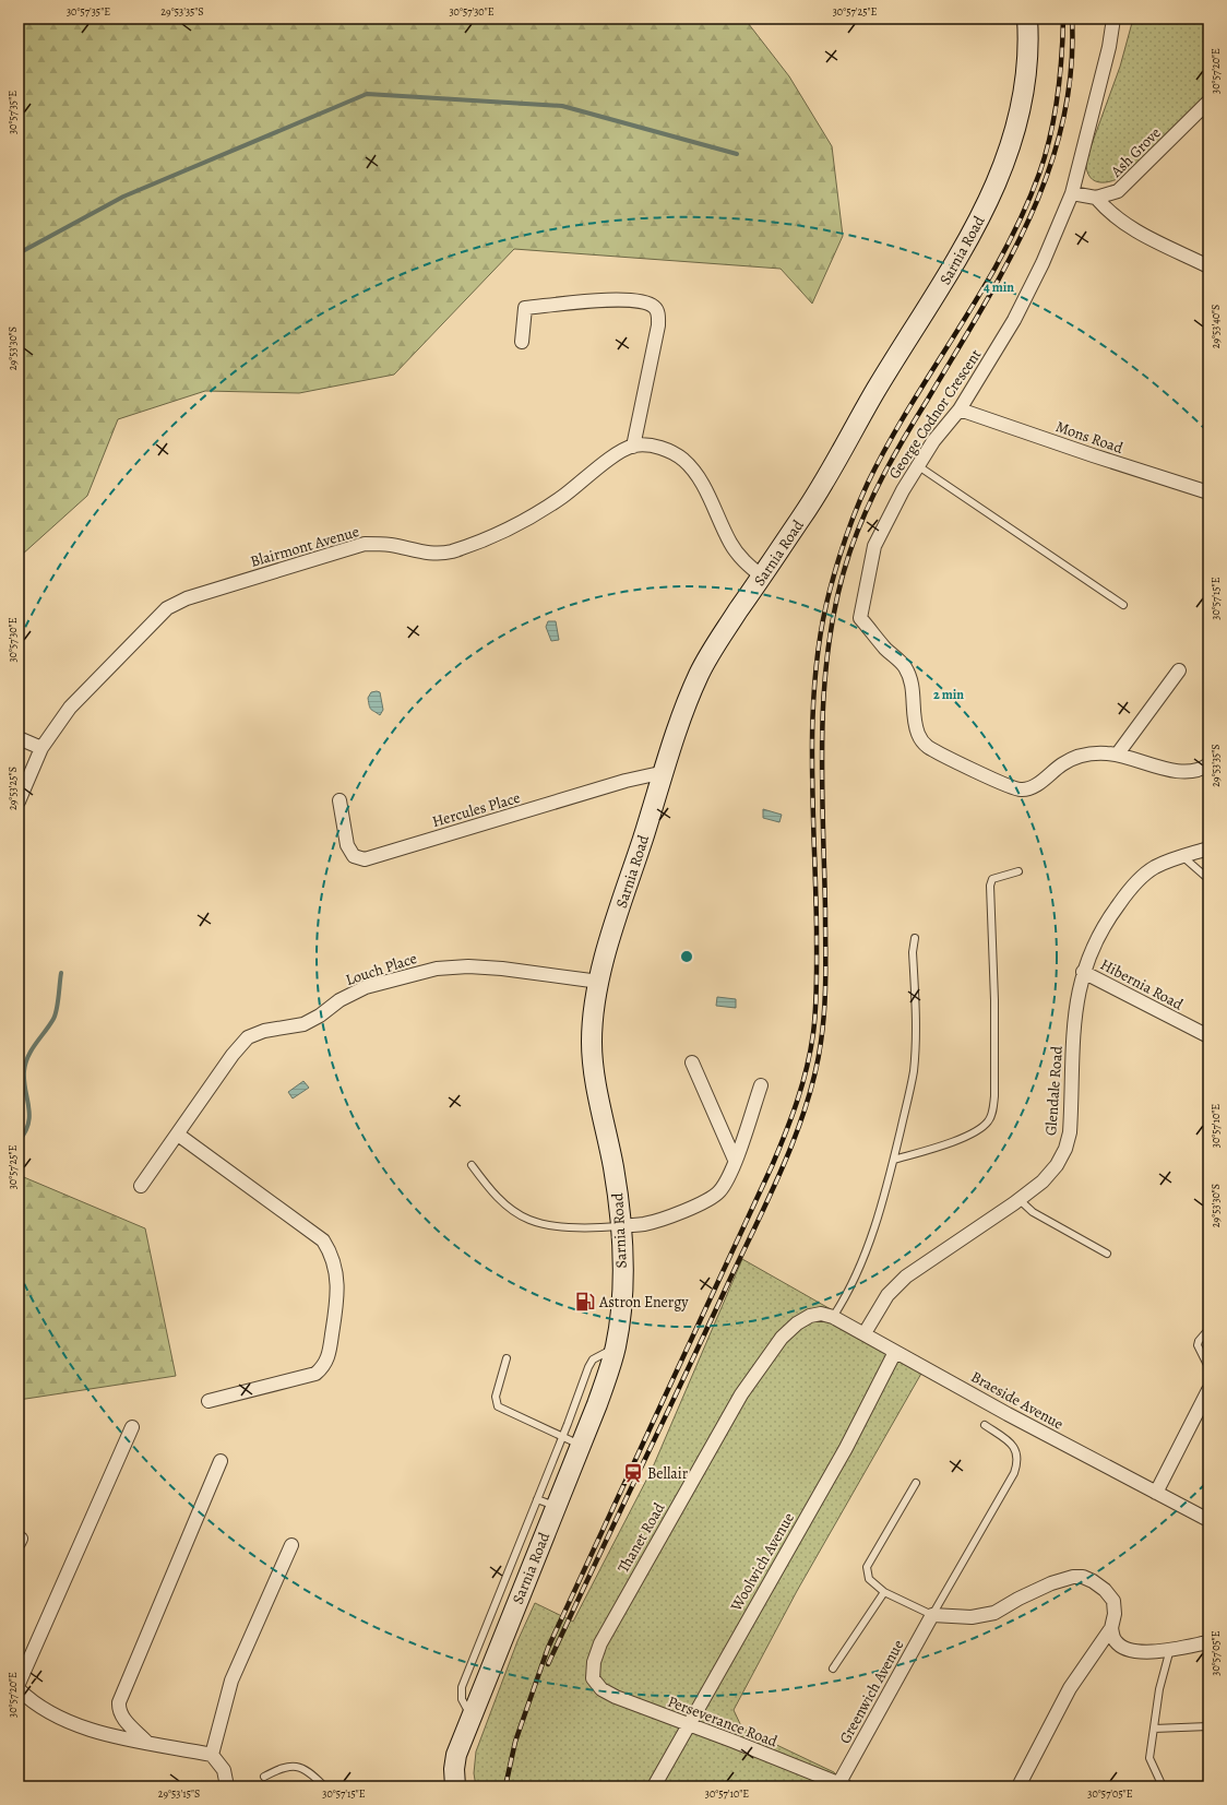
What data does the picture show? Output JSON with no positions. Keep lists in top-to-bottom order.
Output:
{
  "streets": {
    "main road": ["Sarnia Road"],
    "street": [
      "Ash Grove",
      "George Codnor Crescent",
      "Mons Road",
      "Blairmont Avenue",
      "Hercules Place",
      "Louch Place",
      "Hibernia Road",
      "Glendale Road",
      "Braeside Avenue",
      "Thanet Road",
      "Woolwich Avenue",
      "Greenwich Avenue",
      "Perseverance Road"
    ]
  },
  "crossings": [
    ["Ash Grove", "George Codnor Crescent"],
    ["Sarnia Road", "Hercules Place"],
    ["Sarnia Road", "Louch Place"],
    ["George Codnor Crescent", "Mons Road"],
    ["Hibernia Road", "Glendale Road"],
    ["Glendale Road", "Braeside Avenue"],
    ["Braeside Avenue", "Thanet Road"],
    ["Braeside Avenue", "Woolwich Avenue"],
    ["Thanet Road", "Perseverance Road"],
    ["Woolwich Avenue", "Perseverance Road"],
    ["Greenwich Avenue", "Perseverance Road"]
  ],
  "places": {
    "fuel station": ["Astron Energy"],
    "station": ["Bellair"]
  },
  "coordinates": [
    "30°57'35\"E",
    "29°53'35\"S",
    "30°57'30\"E",
    "30°57'25\"E",
    "30°57'20\"E",
    "29°53'40\"S",
    "29°53'30\"S",
    "30°57'15\"E",
    "29°53'25\"S",
    "30°57'10\"E",
    "30°57'05\"E",
    "29°53'15\"S"
  ],
  "rings": ["4 min", "2 min"]
}
